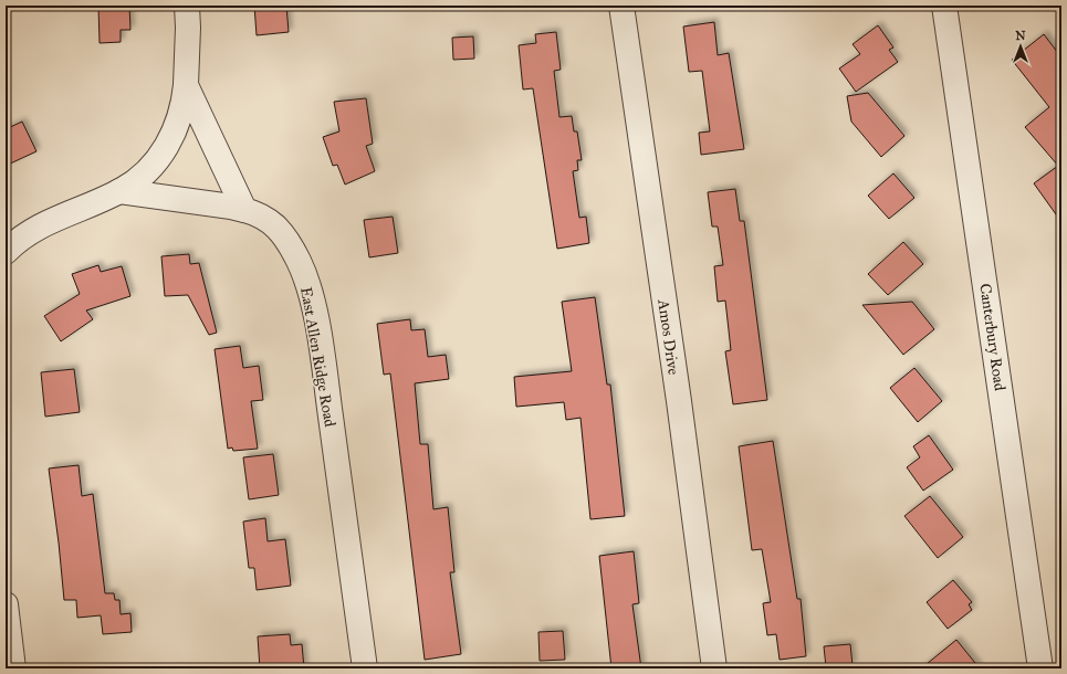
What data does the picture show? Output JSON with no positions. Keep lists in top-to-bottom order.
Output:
{
  "streets": {
    "street": ["Amos Drive", "Canterbury Road", "East Allen Ridge Road"]
  },
  "north": "top"
}
